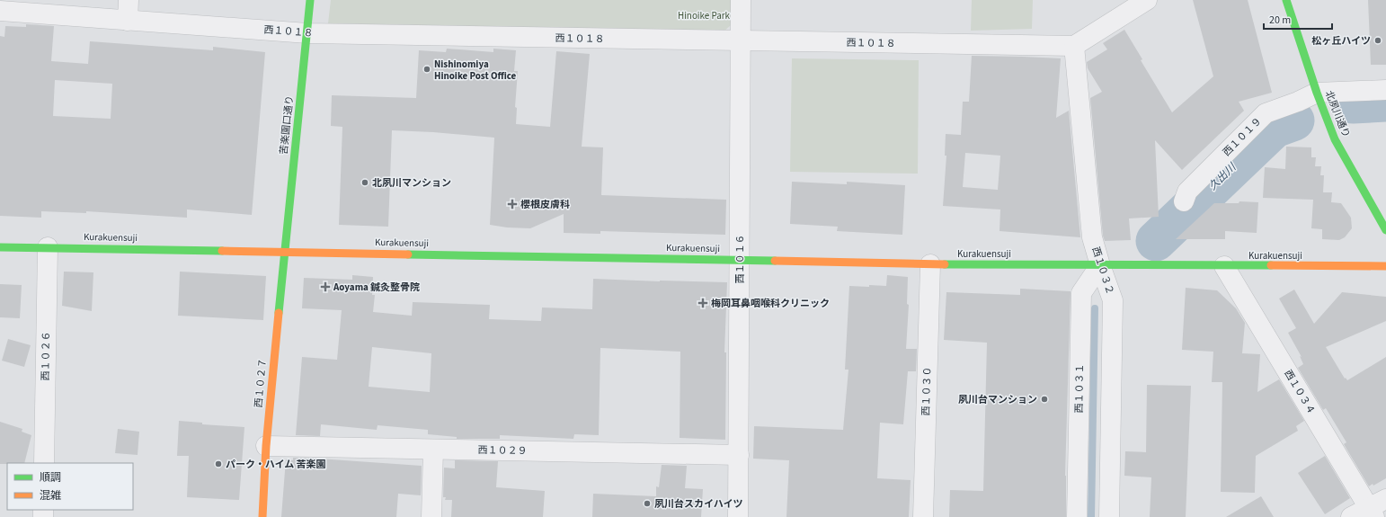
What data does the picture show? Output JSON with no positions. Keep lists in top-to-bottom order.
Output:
{
  "streets": {
    "street": [
      "西１０１８",
      "北夙川通り",
      "苦楽園口通り",
      "西１０１９",
      "Kurakuensuji",
      "西１０１６",
      "西１０３２",
      "西１０２６",
      "西１０２７",
      "西１０３１",
      "西１０３０",
      "西１０３４",
      "西１０２９"
    ]
  },
  "crossings": [
    ["西１０１８", "苦楽園口通り"],
    ["西１０１８", "西１０１６"],
    ["西１０１８", "西１０３２"],
    ["北夙川通り", "西１０１９"],
    ["苦楽園口通り", "Kurakuensuji"],
    ["苦楽園口通り", "西１０２７"],
    ["Kurakuensuji", "西１０１６"],
    ["Kurakuensuji", "西１０３２"],
    ["Kurakuensuji", "西１０２６"],
    ["Kurakuensuji", "西１０２７"],
    ["Kurakuensuji", "西１０３１"],
    ["Kurakuensuji", "西１０３０"],
    ["Kurakuensuji", "西１０３４"],
    ["西１０１６", "西１０２９"],
    ["西１０３２", "西１０３１"],
    ["西１０２７", "西１０２９"]
  ],
  "water": ["久出川"],
  "parks": ["Hinoike Park"],
  "places": {
    "other": [
      "松ヶ丘ハイツ",
      "Nishinomiya Hinoike Post Office",
      "北夙川マンション",
      "夙川台マンション",
      "パーク・ハイム 苦楽園",
      "夙川台スカイハイツ"
    ],
    "health": ["櫻根皮膚科", "Aoyama 鍼灸整骨院", "梅岡耳鼻咽喉科クリニック"]
  },
  "legend": ["順調", "混雑"],
  "scale_bar": "20 m"
}
